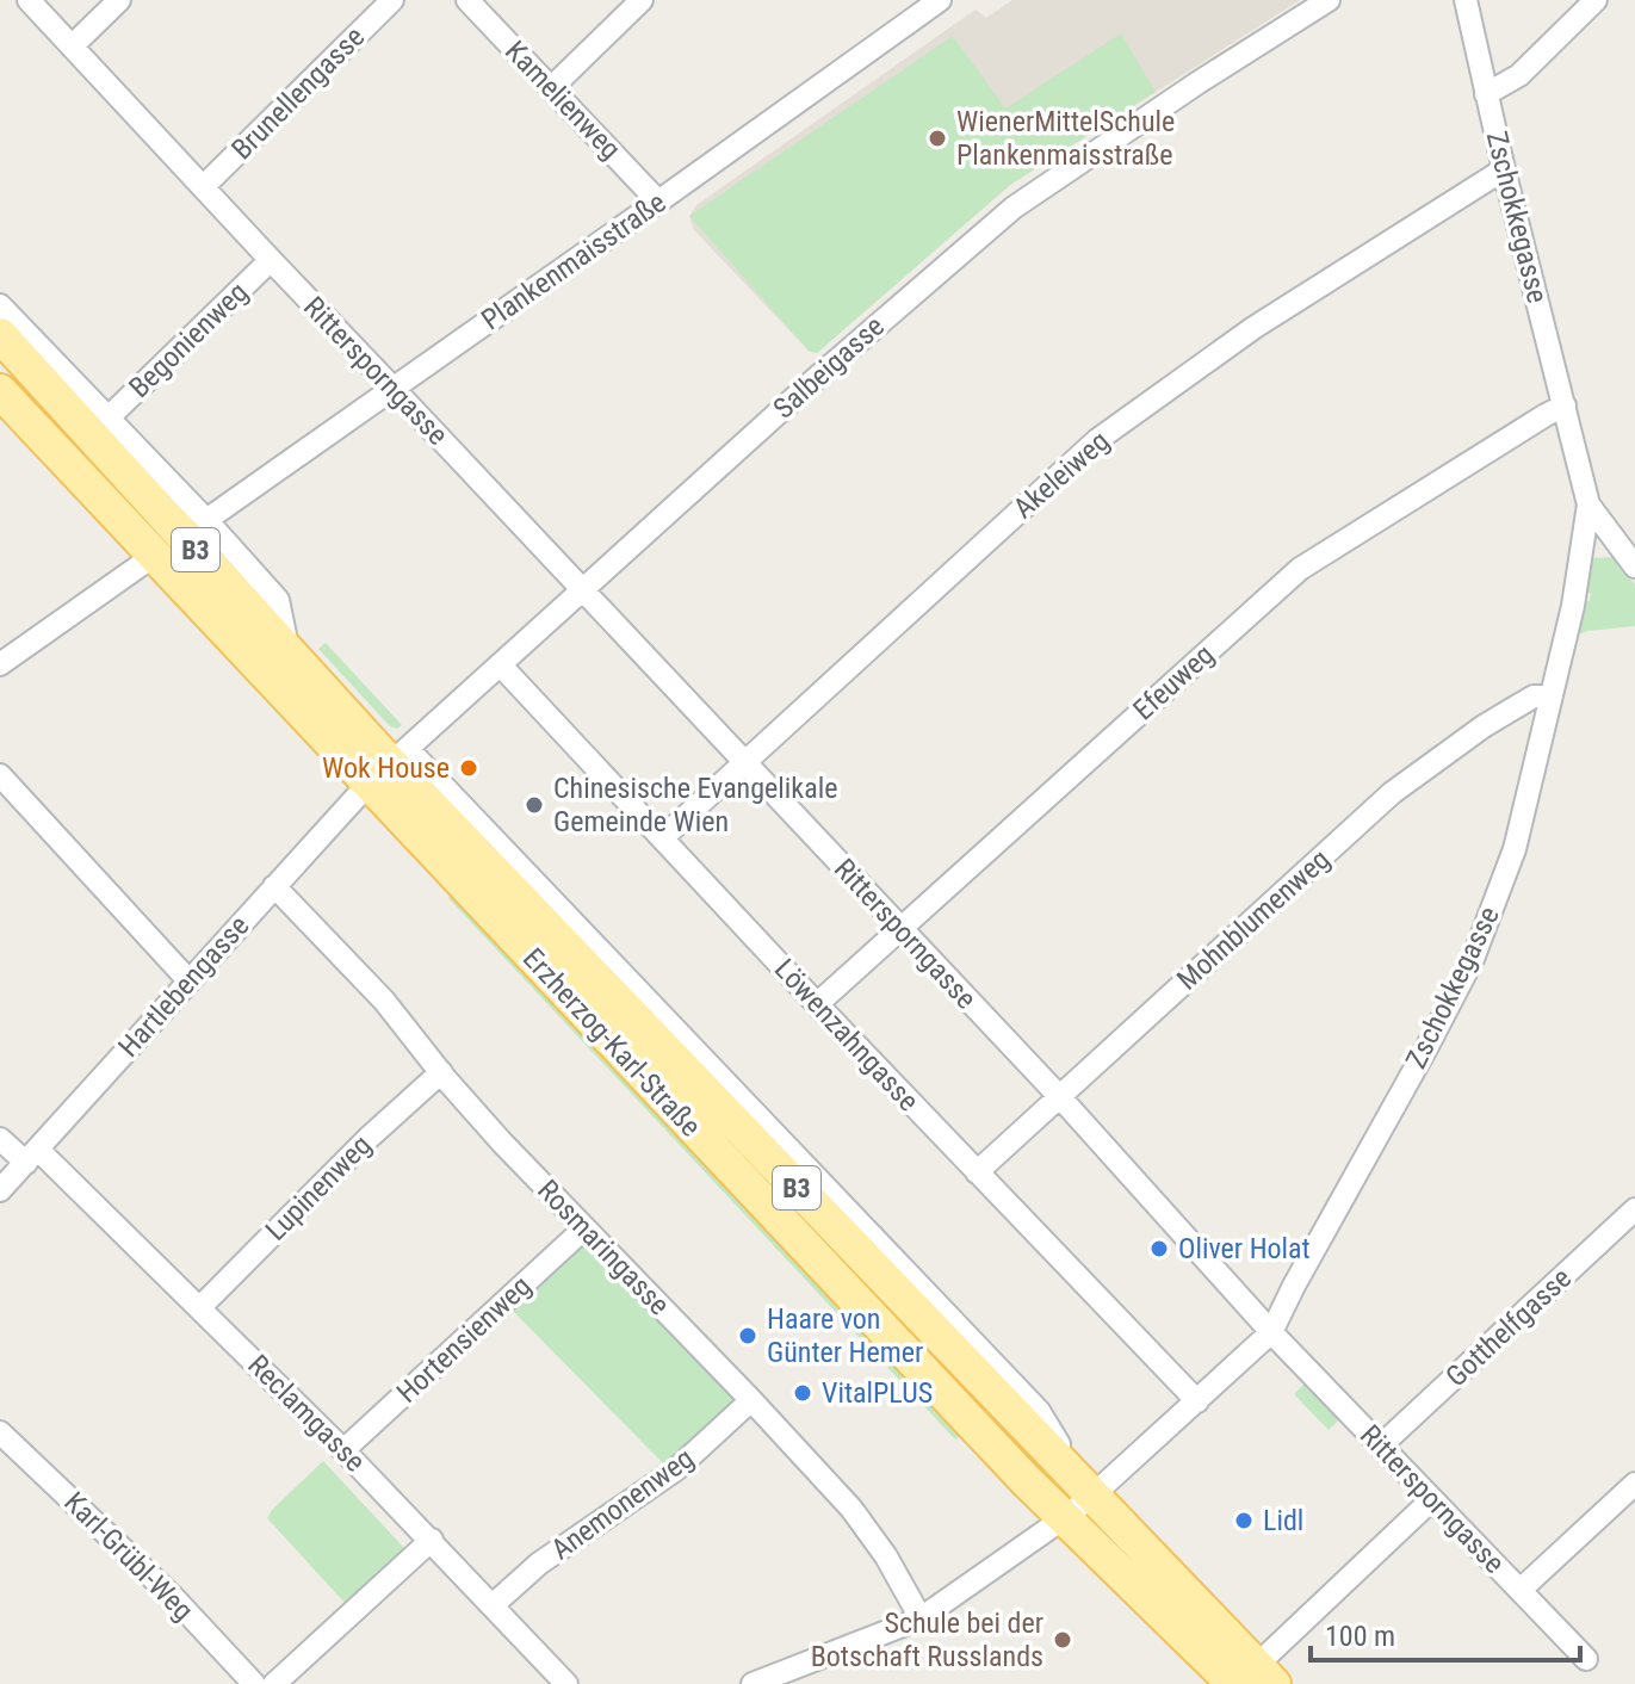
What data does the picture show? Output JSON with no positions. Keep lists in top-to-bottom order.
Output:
{
  "streets": {
    "main road": ["B3", "Erzherzog-Karl-Straße"],
    "street": [
      "Brunellengasse",
      "Kamelienweg",
      "Zschokkegasse",
      "Plankenmaisstraße",
      "Begonienweg",
      "Salbeigasse",
      "Rittersporngasse",
      "Akeleiweg",
      "Efeuweg",
      "Mohnblumenweg",
      "Hartlebengasse",
      "Löwenzahngasse",
      "Lupinenweg",
      "Rosmaringasse",
      "Gotthelfgasse",
      "Hortensienweg",
      "Reclamgasse",
      "Anemonenweg",
      "Karl-Grübl-Weg"
    ]
  },
  "crossings": [
    ["Brunellengasse", "Rittersporngasse"],
    ["Kamelienweg", "Plankenmaisstraße"],
    ["Zschokkegasse", "Rittersporngasse"],
    ["Zschokkegasse", "Akeleiweg"],
    ["Zschokkegasse", "Efeuweg"],
    ["Zschokkegasse", "Mohnblumenweg"],
    ["Zschokkegasse", "Löwenzahngasse"],
    ["Zschokkegasse", "Erzherzog-Karl-Straße"],
    ["Zschokkegasse", "Rosmaringasse"],
    ["Plankenmaisstraße", "Rittersporngasse"],
    ["Plankenmaisstraße", "Erzherzog-Karl-Straße"],
    ["Begonienweg", "Rittersporngasse"],
    ["Begonienweg", "Erzherzog-Karl-Straße"],
    ["Salbeigasse", "Rittersporngasse"],
    ["Salbeigasse", "Hartlebengasse"],
    ["Salbeigasse", "Löwenzahngasse"],
    ["Salbeigasse", "Erzherzog-Karl-Straße"],
    ["Rittersporngasse", "Akeleiweg"],
    ["Rittersporngasse", "Efeuweg"],
    ["Rittersporngasse", "Mohnblumenweg"],
    ["Rittersporngasse", "Gotthelfgasse"],
    ["Akeleiweg", "Löwenzahngasse"],
    ["Efeuweg", "Löwenzahngasse"],
    ["Mohnblumenweg", "Löwenzahngasse"],
    ["Hartlebengasse", "Erzherzog-Karl-Straße"],
    ["Hartlebengasse", "Rosmaringasse"],
    ["Hartlebengasse", "Reclamgasse"],
    ["Lupinenweg", "Rosmaringasse"],
    ["Lupinenweg", "Reclamgasse"],
    ["Rosmaringasse", "Hortensienweg"],
    ["Rosmaringasse", "Anemonenweg"],
    ["Hortensienweg", "Reclamgasse"],
    ["Reclamgasse", "Anemonenweg"]
  ],
  "places": [
    "WienerMittelSchule Plankenmaisstraße",
    "Wok House",
    "Chinesische Evangelikale Gemeinde Wien",
    "Oliver Holat",
    "Haare von Günter Hemer",
    "VitalPLUS",
    "Lidl",
    "Schule bei der Botschaft Russlands"
  ],
  "scale_bar": "100 m"
}
